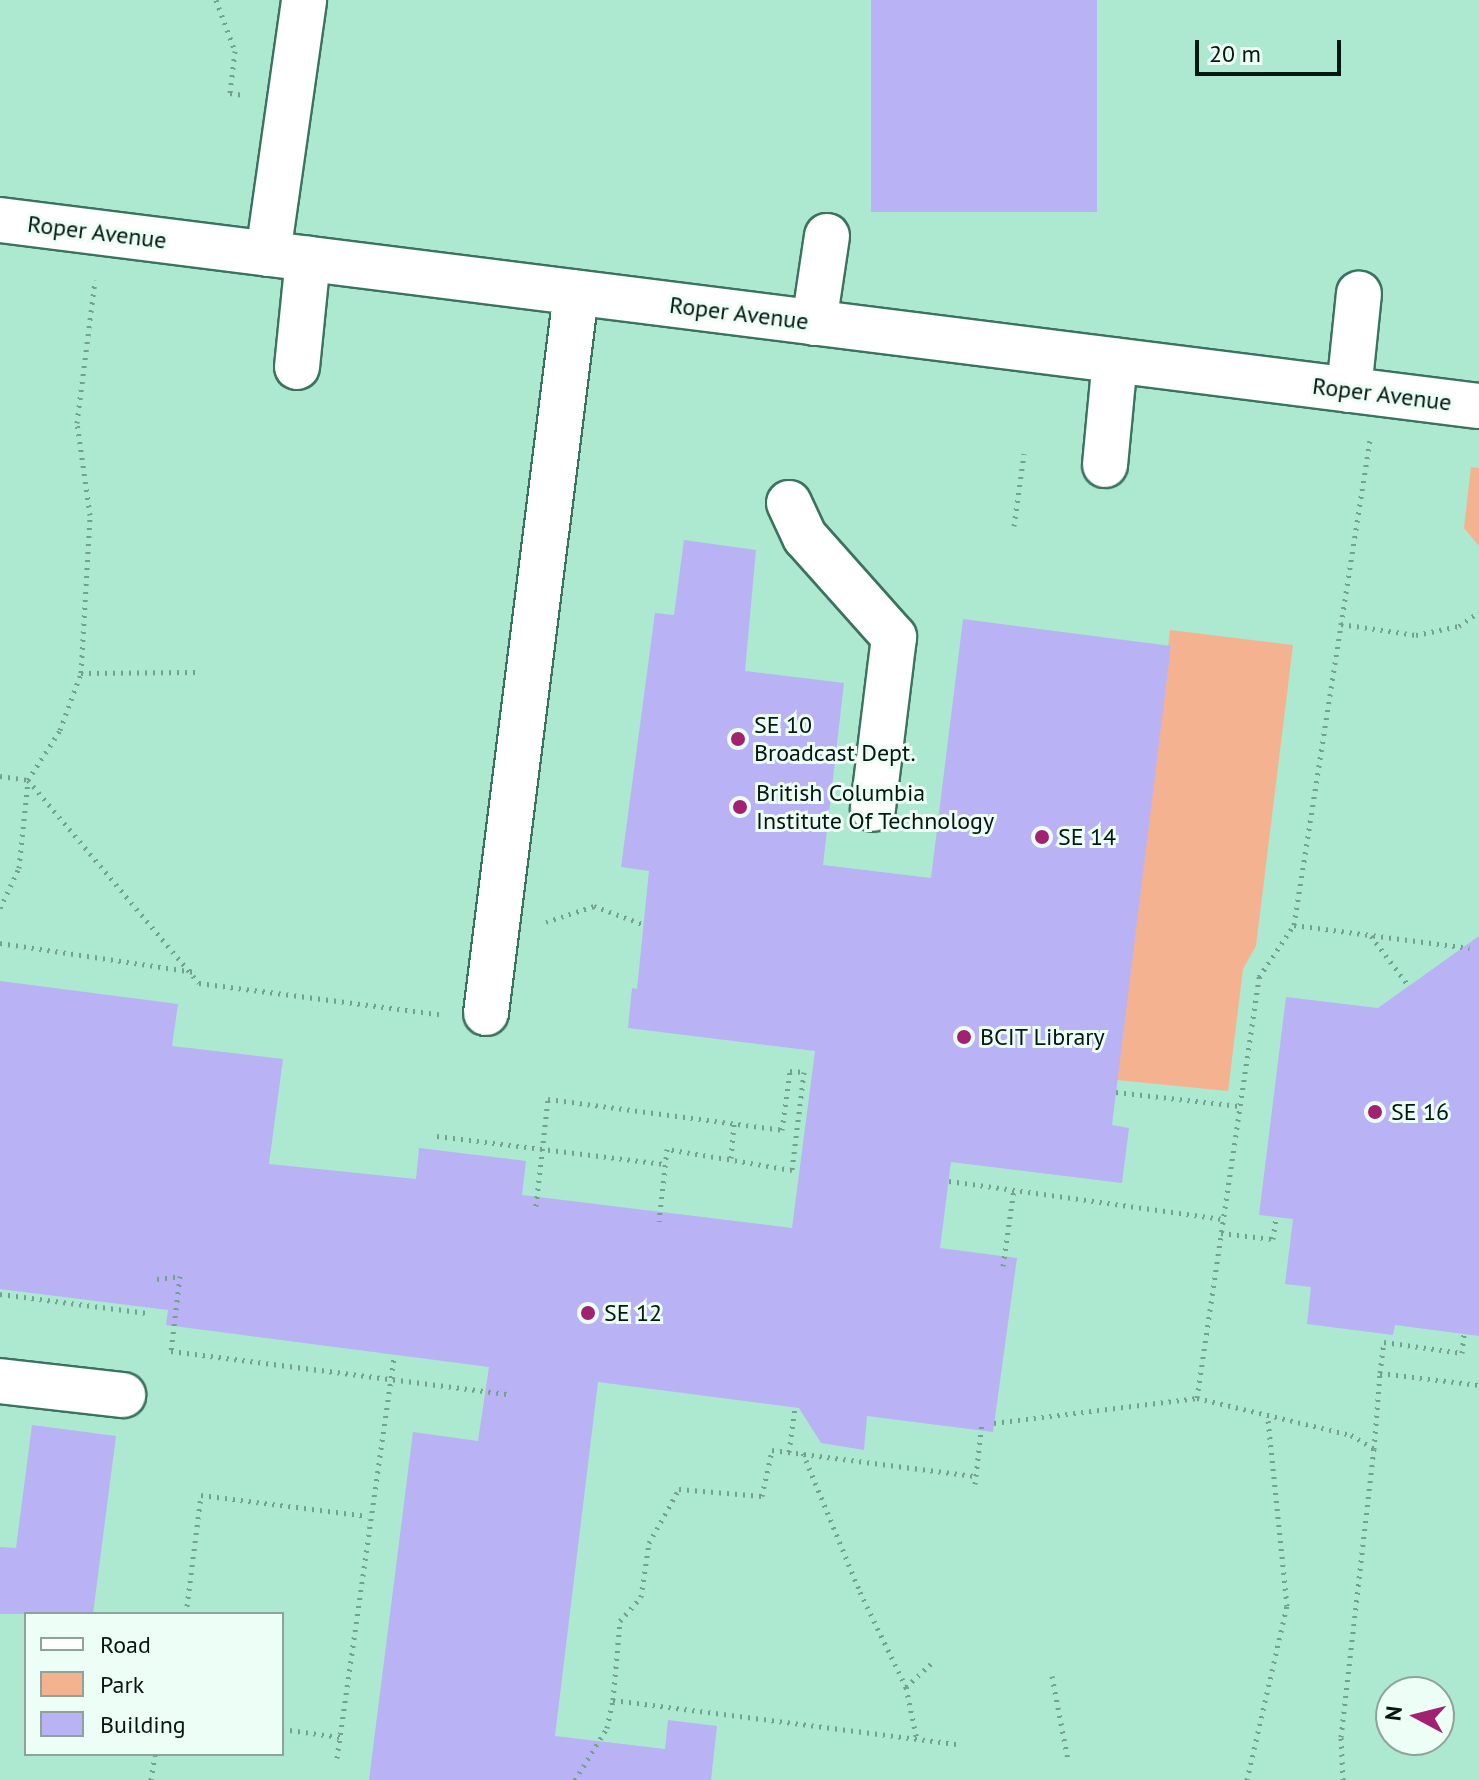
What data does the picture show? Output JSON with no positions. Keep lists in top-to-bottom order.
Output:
{
  "streets": {
    "street": ["Roper Avenue"]
  },
  "places": [
    "SE 10 Broadcast Dept.",
    "British Columbia Institute Of Technology",
    "SE 14",
    "BCIT Library",
    "SE 16",
    "SE 12"
  ],
  "legend": ["Road", "Park", "Building"],
  "scale_bar": "20 m",
  "north": "left"
}
